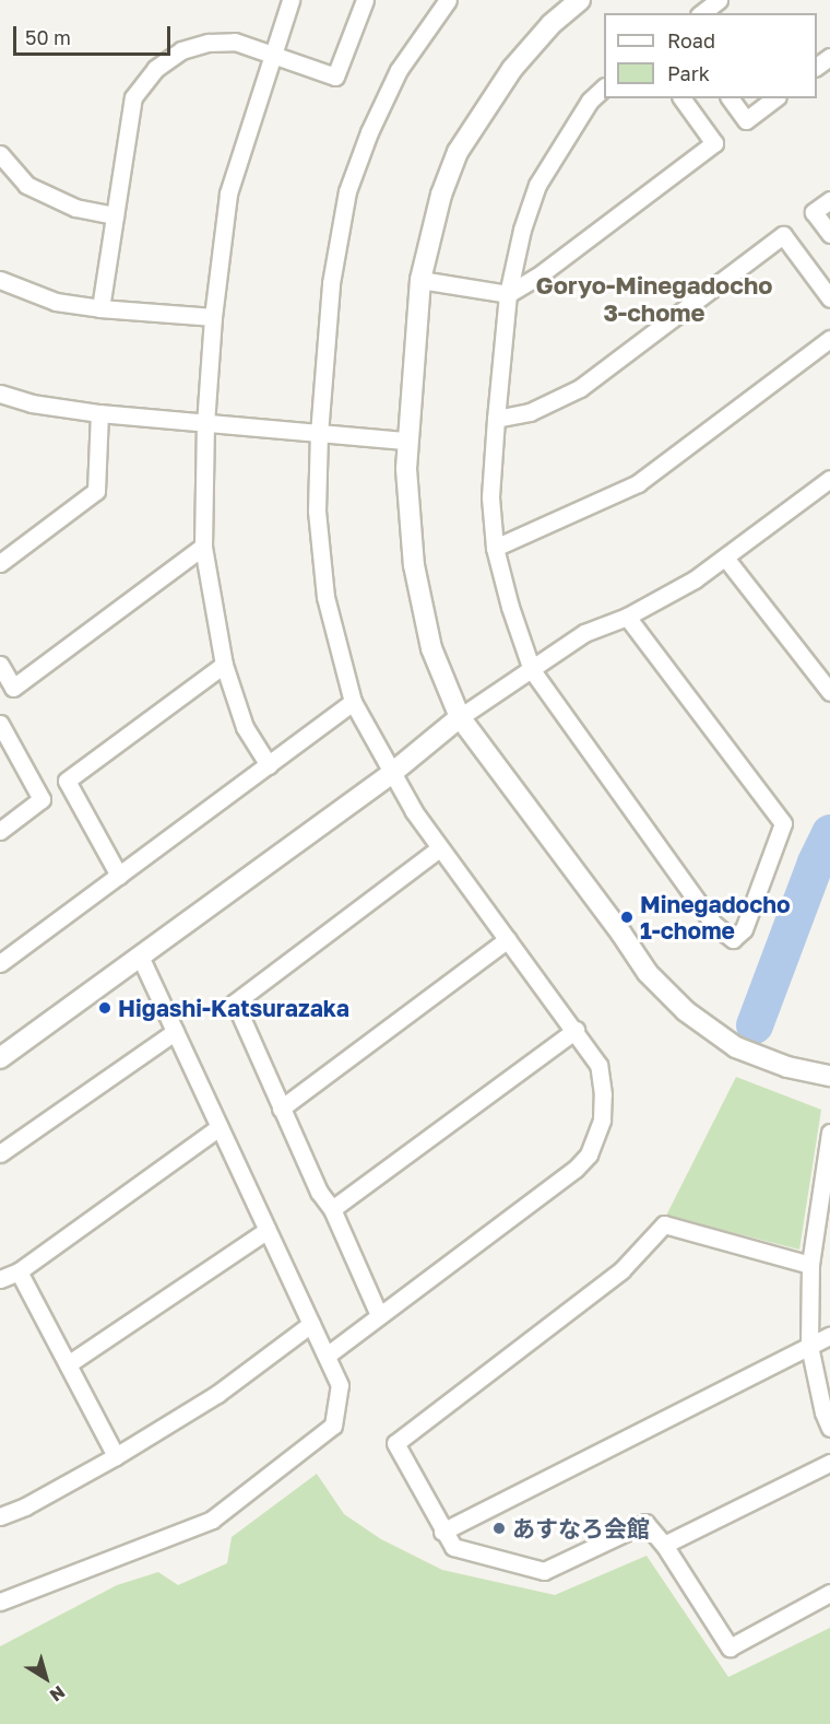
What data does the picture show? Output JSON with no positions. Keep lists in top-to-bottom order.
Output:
{
  "districts": ["Goryo-Minegadocho 3-chome"],
  "places": ["Minegadocho 1-chome", "Higashi-Katsurazaka", "あすなろ会館"],
  "legend": ["Road", "Park"],
  "scale_bar": "50 m",
  "north": "bottom right"
}
